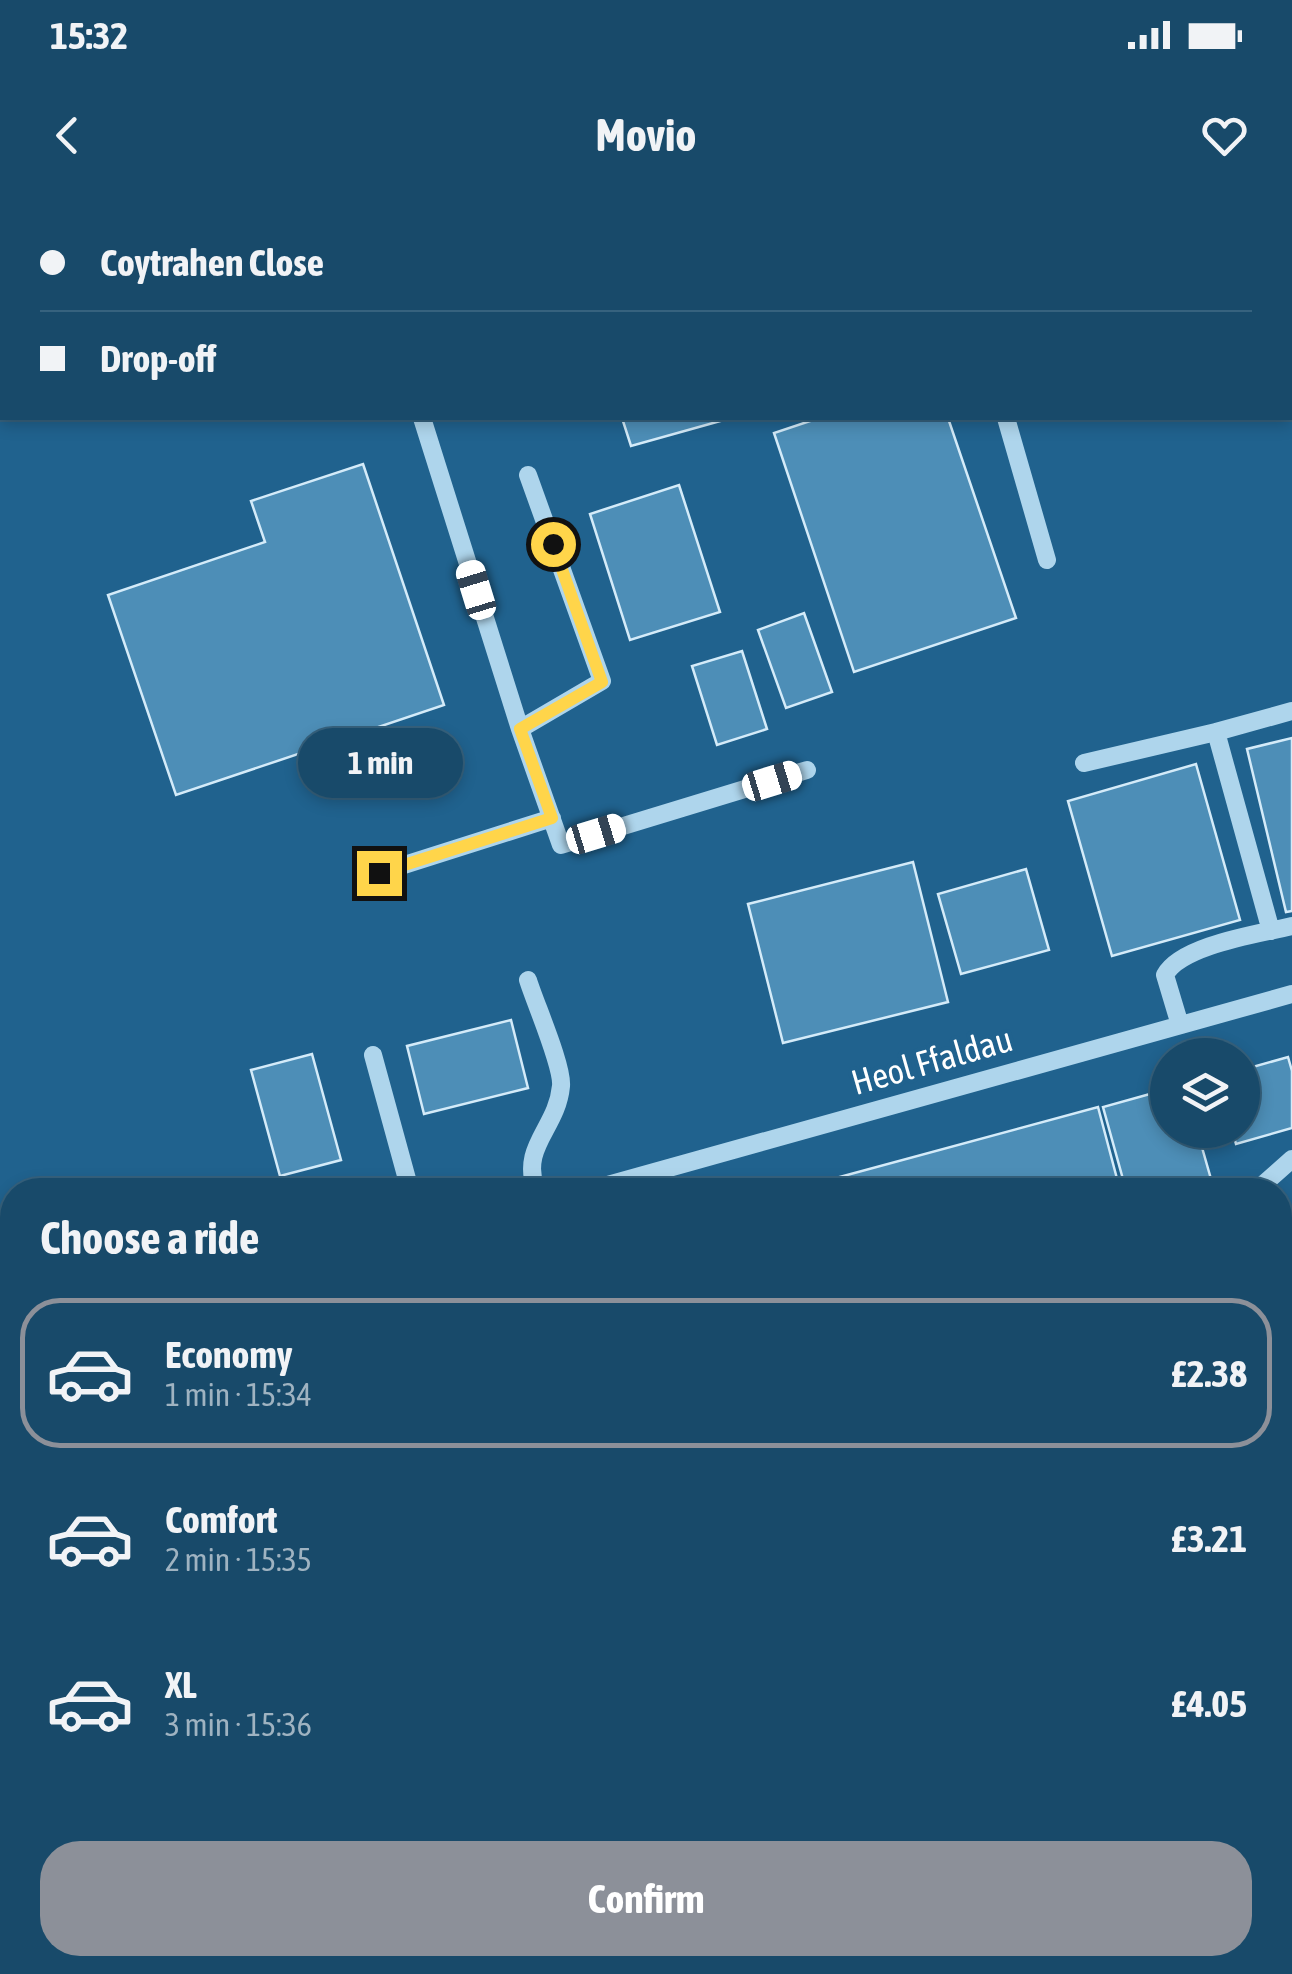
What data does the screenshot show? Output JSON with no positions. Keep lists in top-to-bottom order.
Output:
{
  "streets": {
    "street": ["Heol Ffaldau"]
  },
  "page": {
    "status": "15:32",
    "header": "Movio",
    "banner": ["Coytrahen Close", "Drop-off"],
    "bubble": "1 min",
    "heading": "Choose a ride",
    "list": [
      {
        "name": "Economy",
        "note": "1 min · 15:34",
        "value": "£2.38"
      },
      {
        "name": "Comfort",
        "note": "2 min · 15:35",
        "value": "£3.21"
      },
      {
        "name": "XL",
        "note": "3 min · 15:36",
        "value": "£4.05"
      }
    ],
    "buttons": "Confirm"
  }
}
